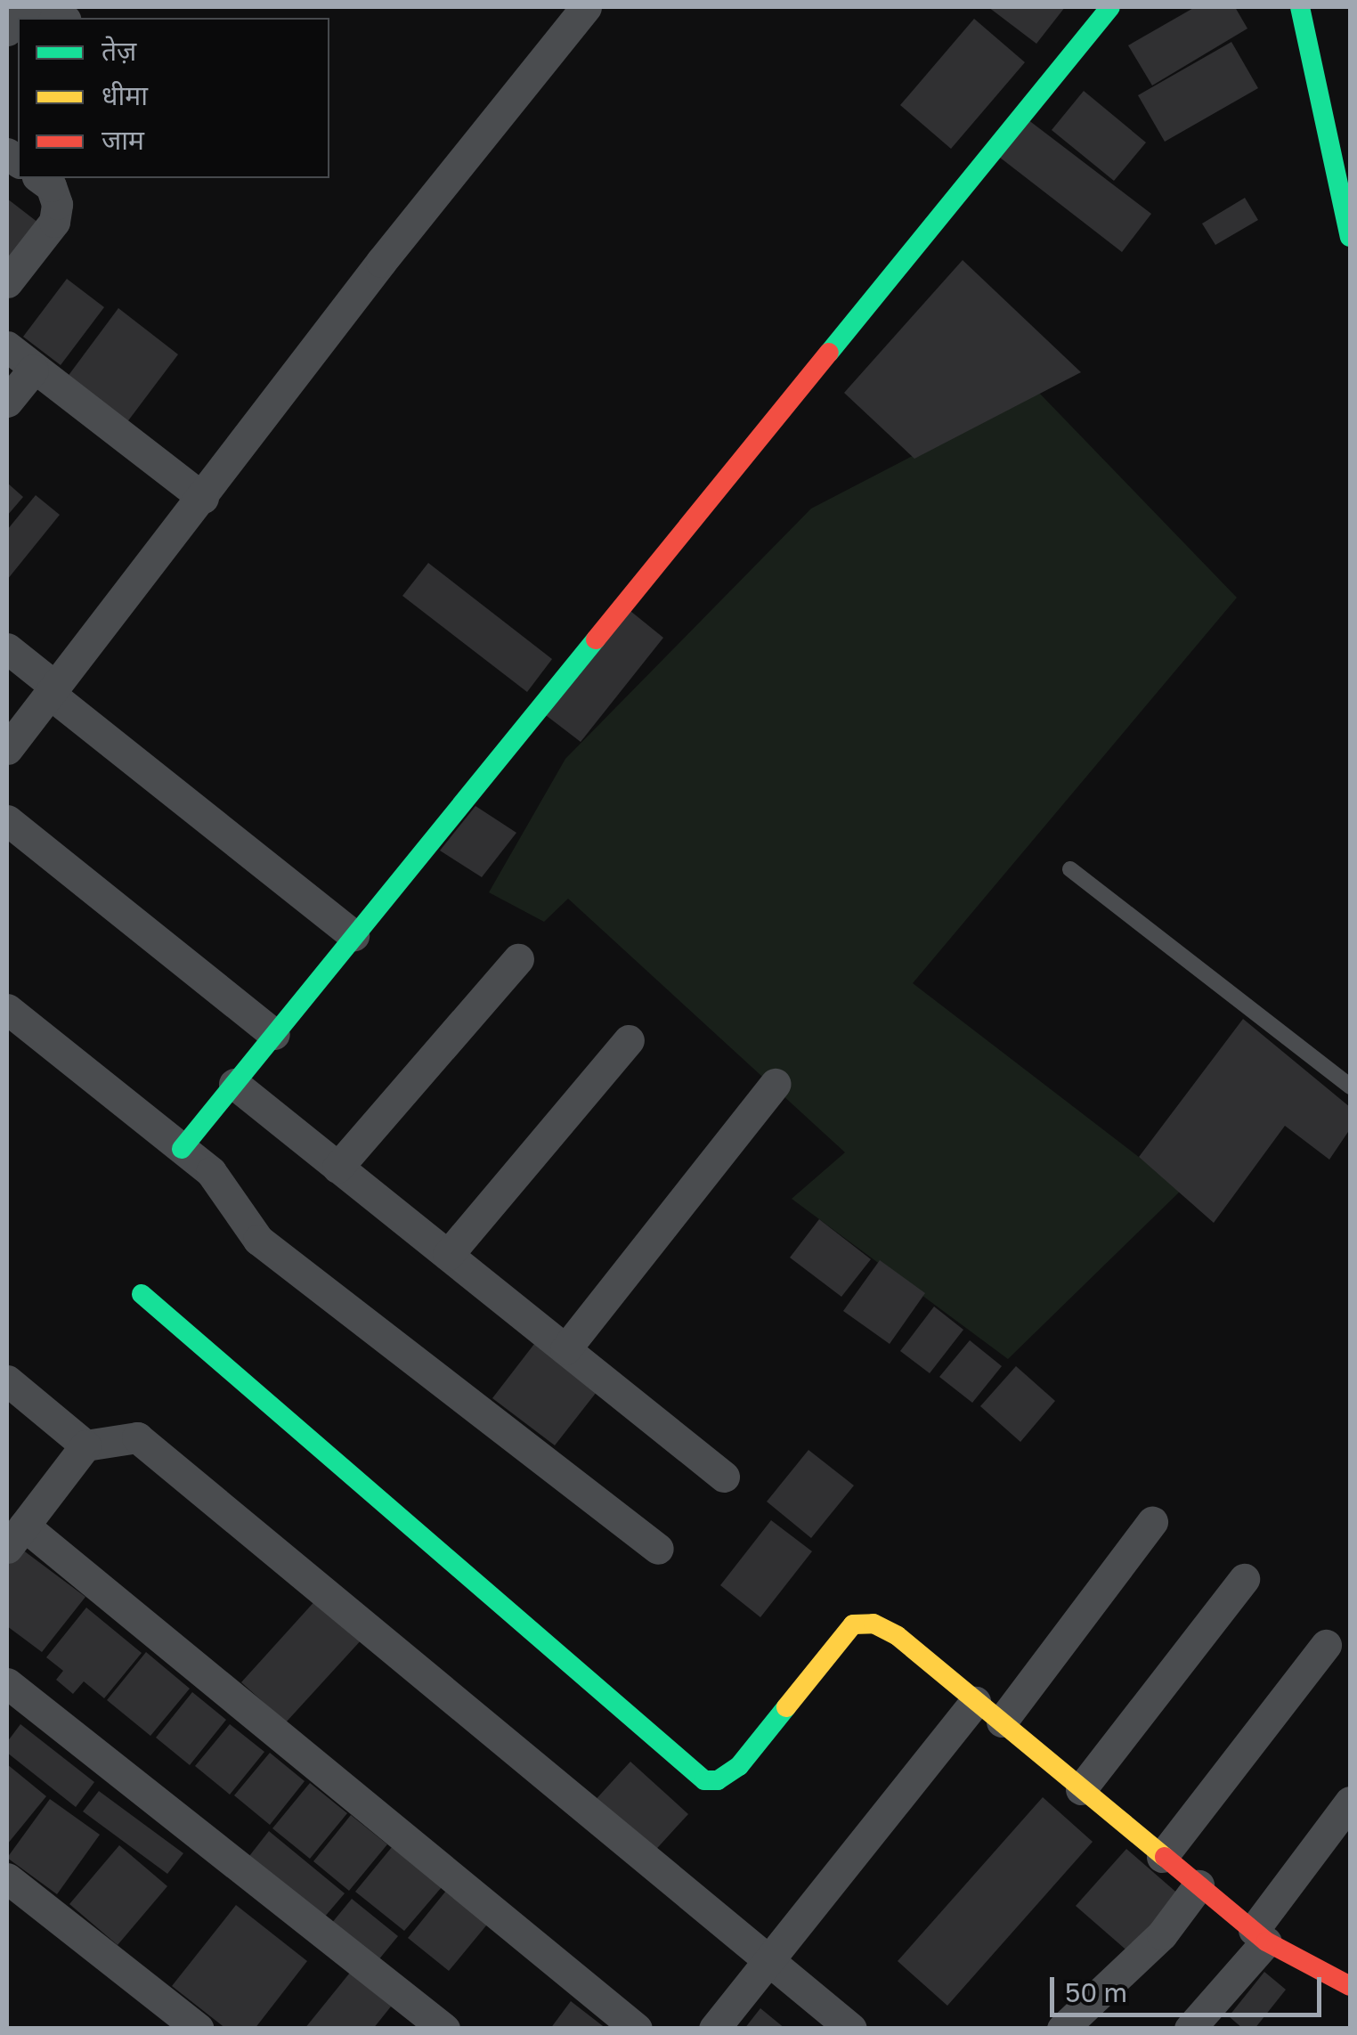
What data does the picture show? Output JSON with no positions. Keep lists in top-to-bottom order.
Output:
{
  "legend": ["तेज़", "धीमा", "जाम"],
  "scale_bar": "50 m"
}
